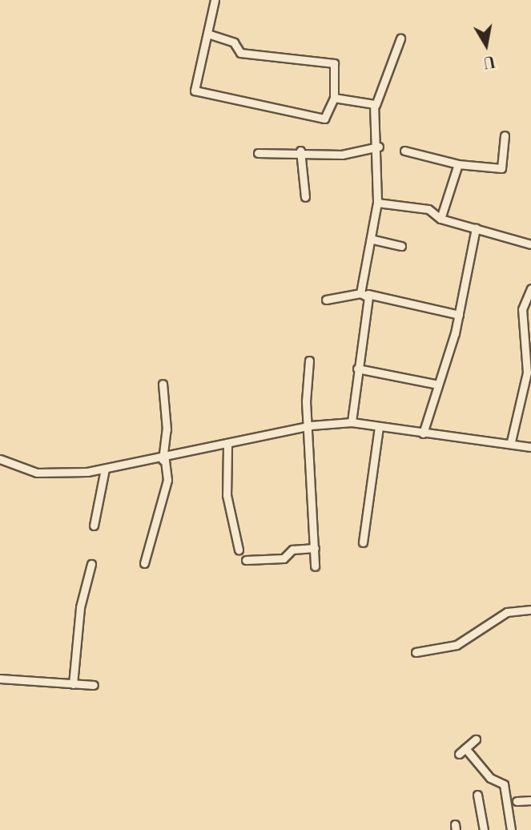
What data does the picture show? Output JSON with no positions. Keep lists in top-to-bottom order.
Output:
{
  "north": "bottom"
}
